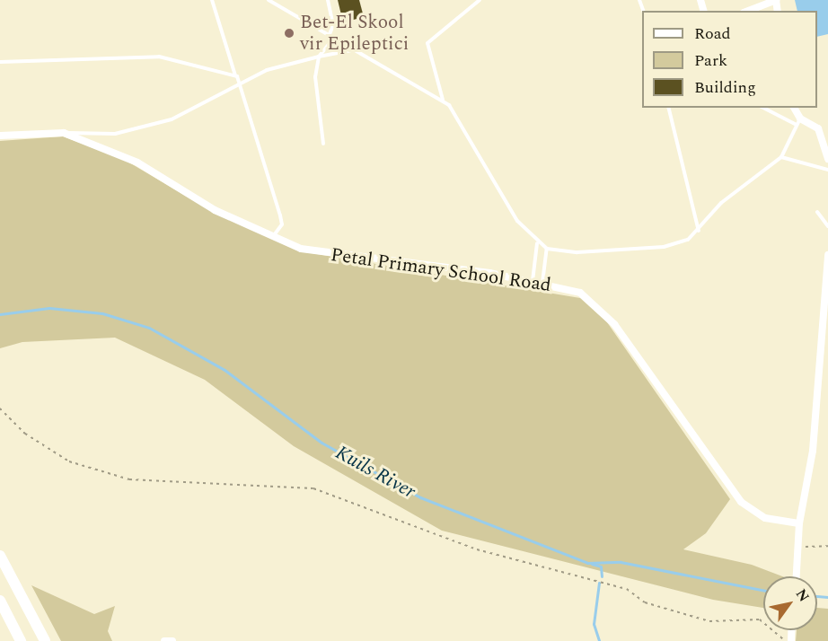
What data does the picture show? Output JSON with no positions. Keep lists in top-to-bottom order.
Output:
{
  "streets": {
    "street": ["Petal Primary School Road"]
  },
  "water": ["Kuils River"],
  "places": ["Bet-El Skool vir Epileptici"],
  "legend": ["Road", "Park", "Building"],
  "north": "top right"
}
